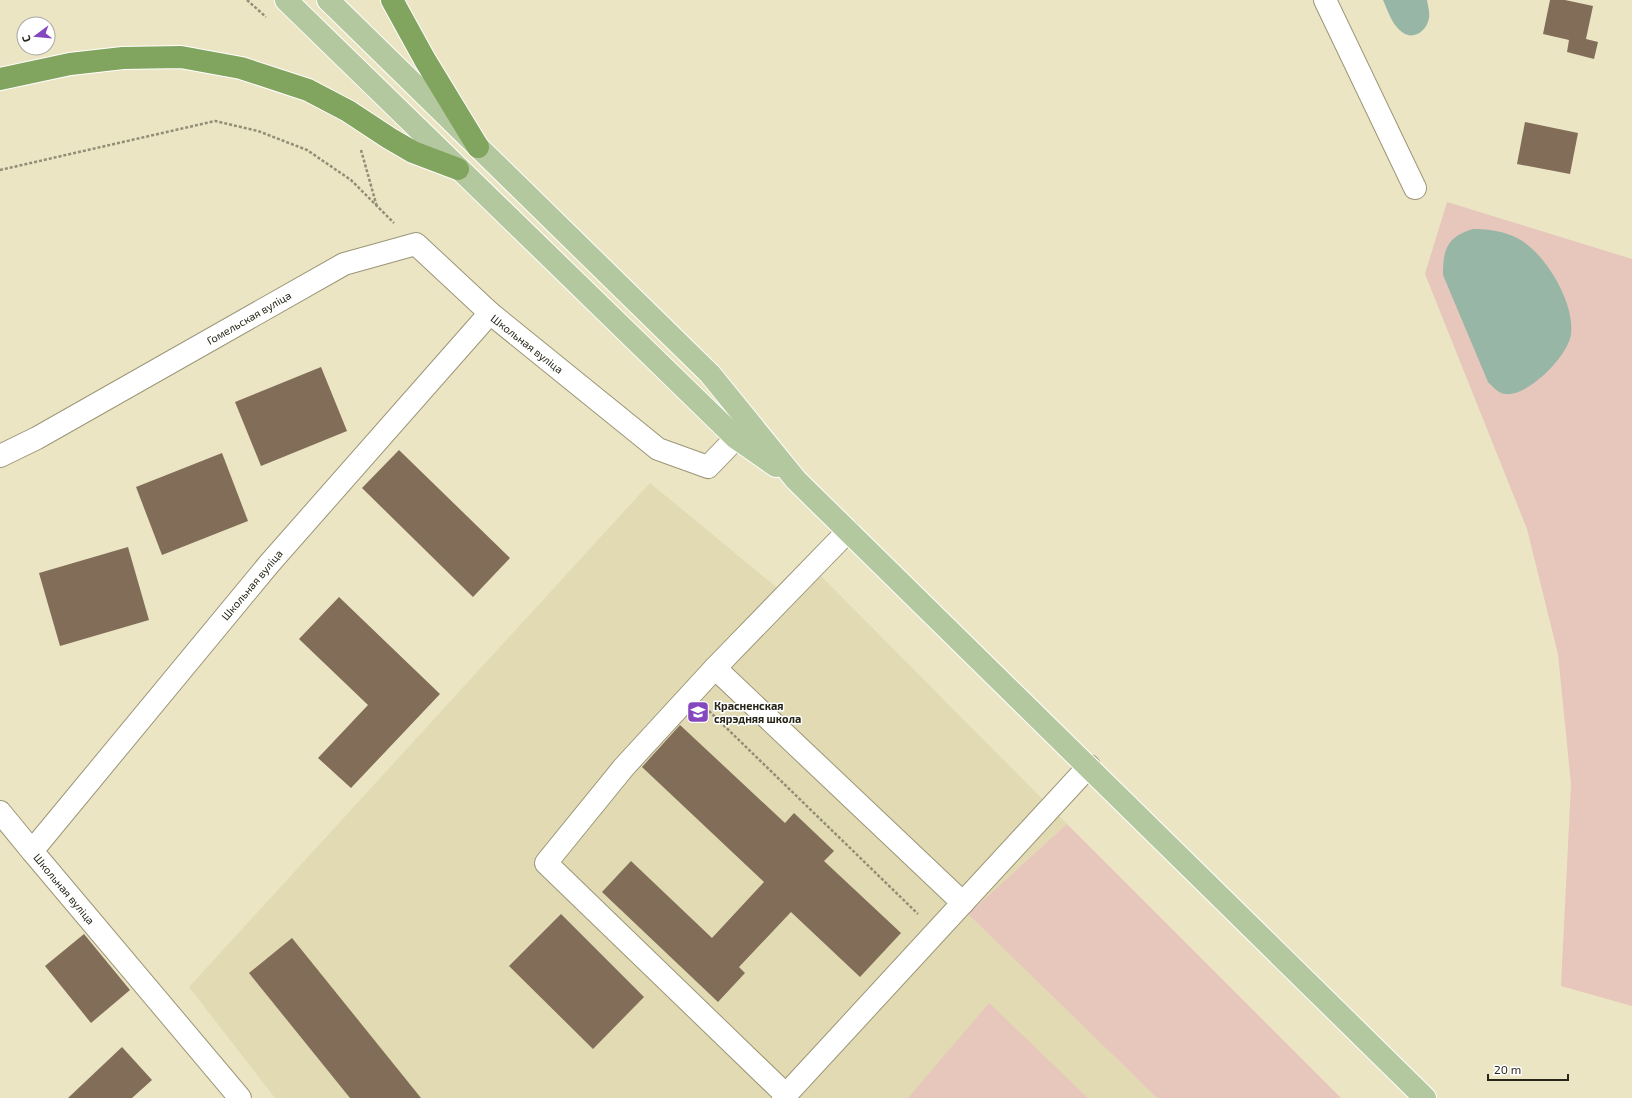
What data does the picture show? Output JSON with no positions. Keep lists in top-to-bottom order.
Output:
{
  "streets": {
    "street": ["Гомельская вуліца", "Школьная вуліца"]
  },
  "places": {
    "school or university": ["Красненская сярэдняя школа"]
  },
  "scale_bar": "20 m",
  "north": "left"
}
